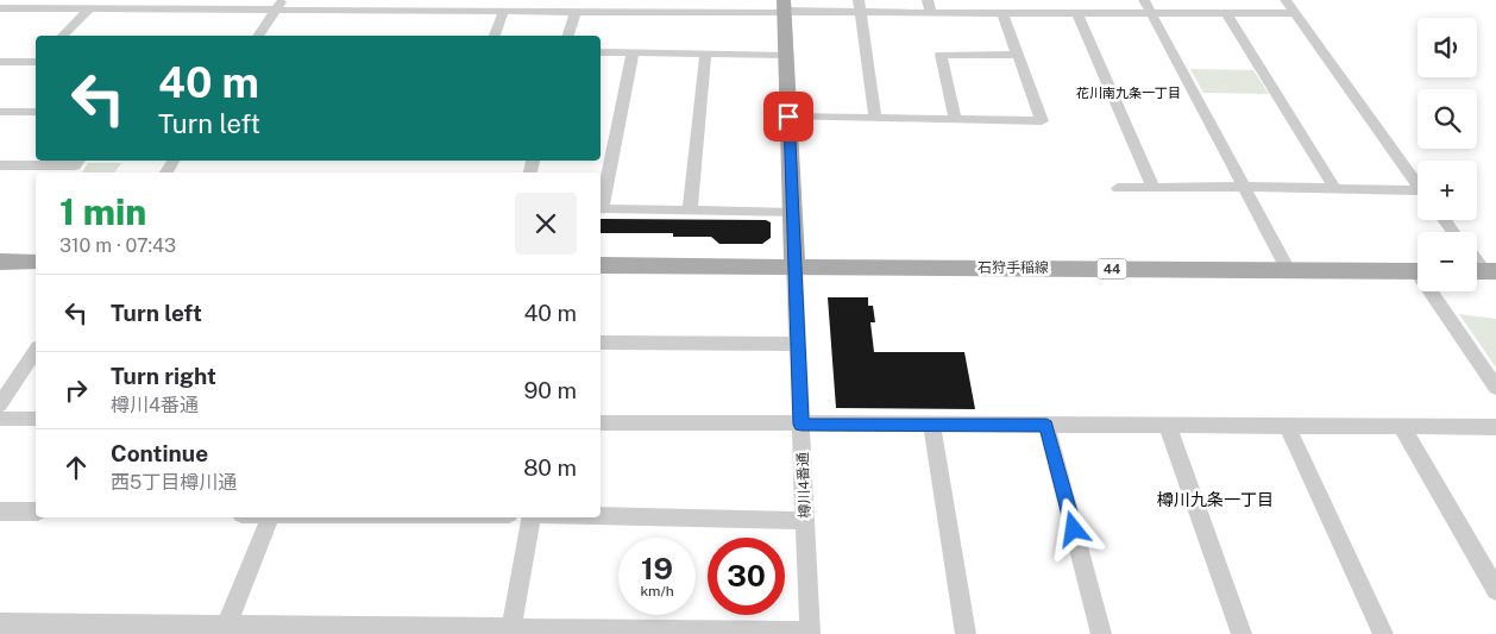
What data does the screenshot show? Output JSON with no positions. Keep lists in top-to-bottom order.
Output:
{
  "streets": {
    "main road": ["石狩手稲線", "44"],
    "street": ["樽川4番通"]
  },
  "crossings": [
    ["石狩手稲線", "樽川4番通"]
  ],
  "districts": ["花川南九条一丁目", "樽川九条一丁目"],
  "page": {
    "map_buttons": ["+", "−"],
    "turn": ["40 m", "Turn left"],
    "heading": ["1 min", "310 m · 07:43"],
    "list": [
      {
        "name": "Turn left",
        "value": "40 m"
      },
      {
        "name": "Turn right",
        "note": "樽川4番通",
        "value": "90 m"
      },
      {
        "name": "Continue",
        "note": "西5丁目樽川通",
        "value": "80 m"
      }
    ],
    "speed": "19 km/h",
    "limit": "30"
  }
}
